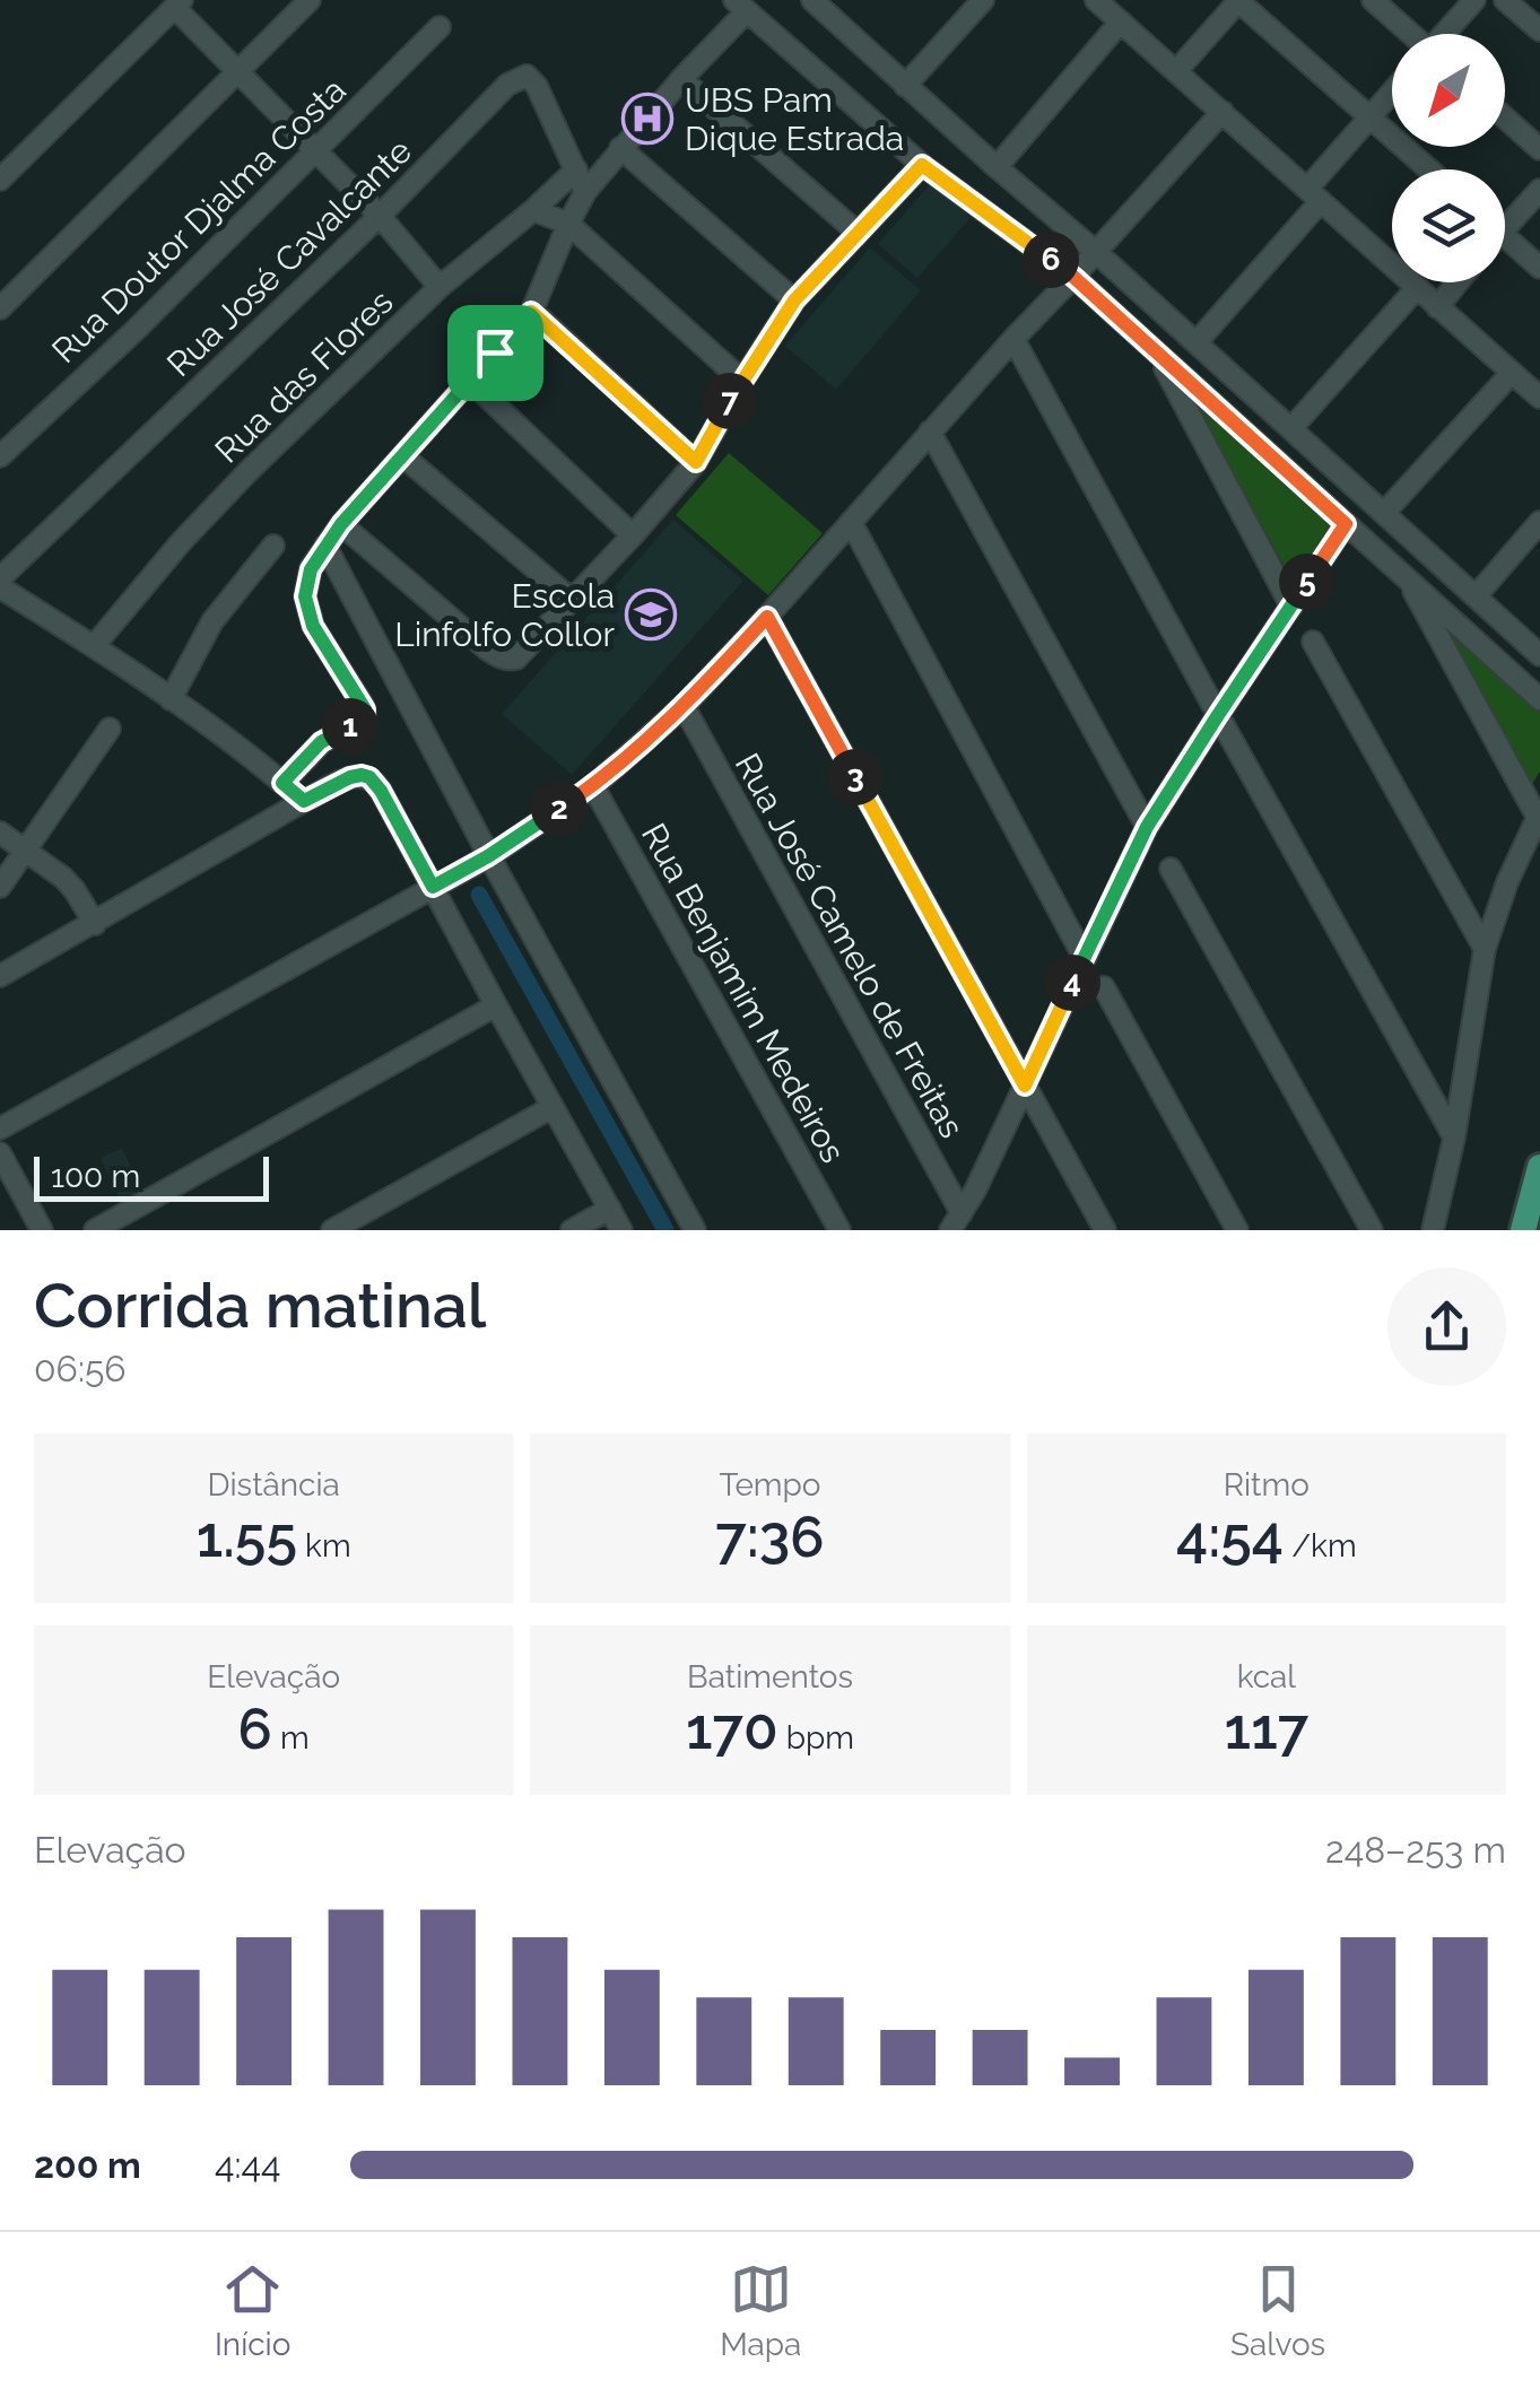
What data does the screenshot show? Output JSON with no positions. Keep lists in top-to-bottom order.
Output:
{
  "streets": {
    "street": [
      "Rua Doutor Djalma Costa",
      "Rua José Cavalcante",
      "Rua das Flores",
      "Rua José Camelo de Freitas",
      "Rua Benjamim Medeiros"
    ]
  },
  "crossings": [
    ["Rua José Cavalcante", "Rua das Flores"]
  ],
  "places": {
    "hospital": ["UBS Pam Dique Estrada"],
    "school or university": ["Escola Linfolfo Collor"]
  },
  "scale_bar": "100 m",
  "north": "bottom left",
  "page": {
    "pins": [
      "6",
      "7",
      "5",
      "1",
      "3",
      "2",
      "4"
    ],
    "scale": "100 m",
    "heading": ["Corrida matinal", "06:56"],
    "stats": [
      ["Distância", "1.55 km"],
      ["Tempo", "7:36"],
      ["Ritmo", "4:54 /km"],
      ["Elevação", "6 m"],
      ["Batimentos", "170 bpm"],
      ["kcal", "117"]
    ],
    "chart": ["Elevação", "248–253 m"],
    "list": [
      {
        "name": "200 m",
        "note": "4:44"
      }
    ],
    "tabs": ["Início", "Mapa", "Salvos"]
  }
}
